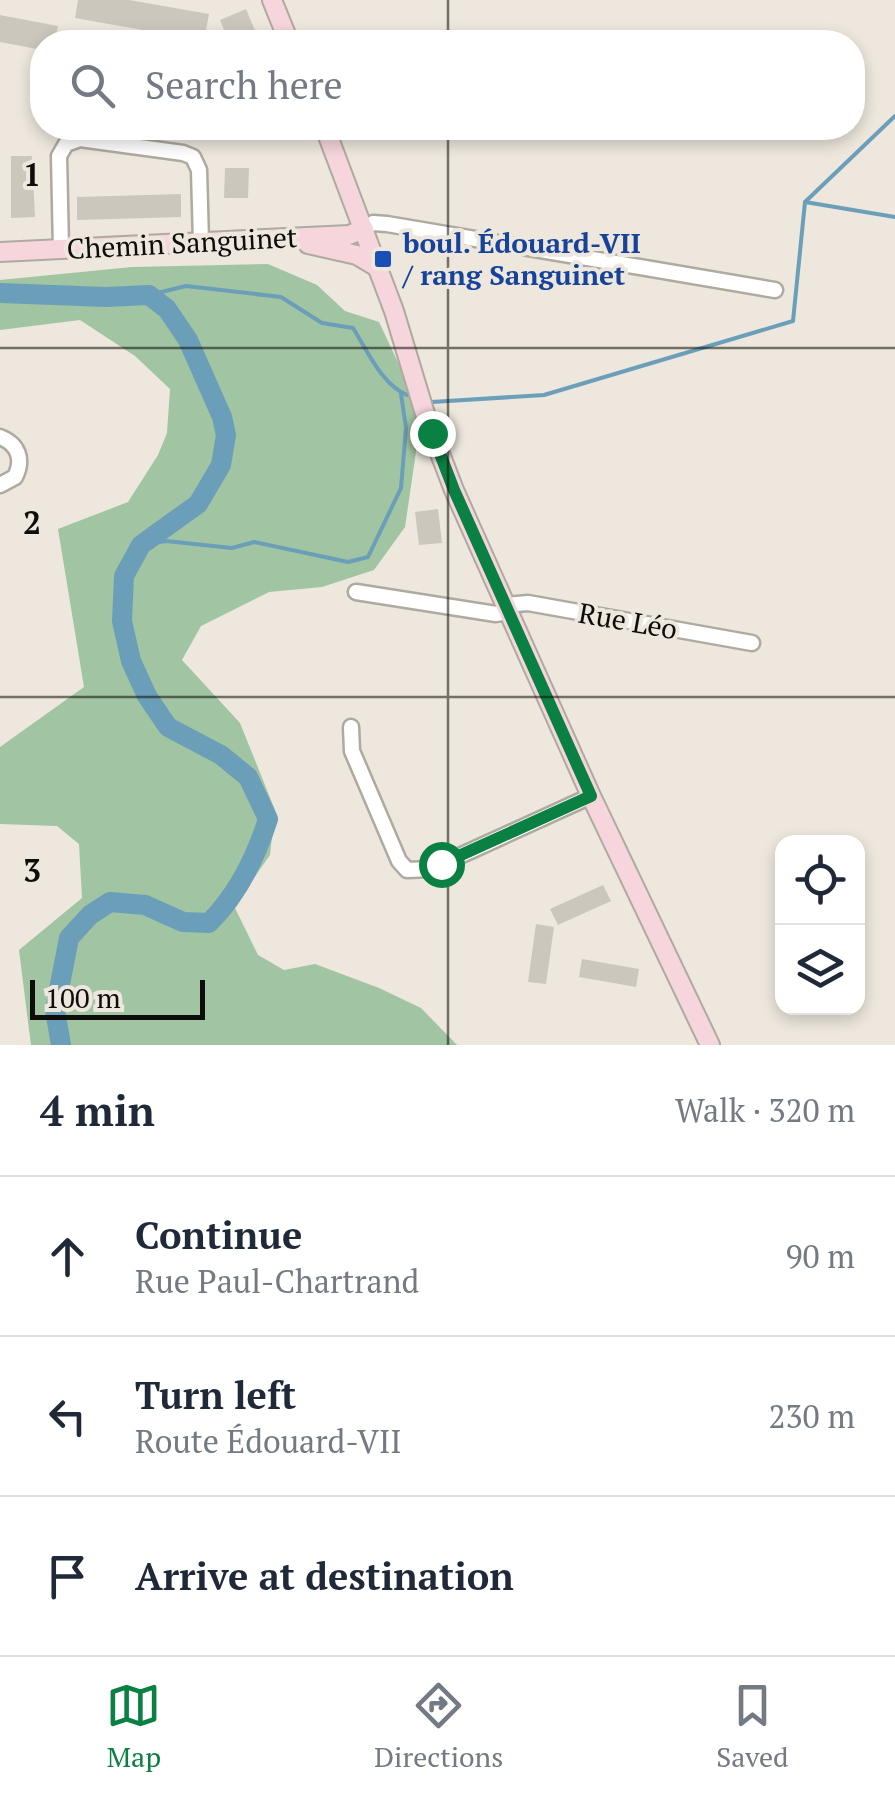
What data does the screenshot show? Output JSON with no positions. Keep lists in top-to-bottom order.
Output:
{
  "streets": {
    "main road": ["Chemin Sanguinet"],
    "street": ["Rue Léo"]
  },
  "places": {
    "transit": ["boul. Édouard-VII / rang Sanguinet"]
  },
  "scale_bar": "100 m",
  "page": {
    "search": "Search here",
    "scale": "100 m",
    "heading": ["4 min", "Walk · 320 m"],
    "list": [
      ["Continue", "Rue Paul-Chartrand", "90 m"],
      ["Turn left", "Route Édouard-VII", "230 m"],
      "Arrive at destination"
    ],
    "nav": ["Map", "Directions", "Saved"]
  },
  "grid": {
    "rows": ["1", "2", "3"]
  }
}
